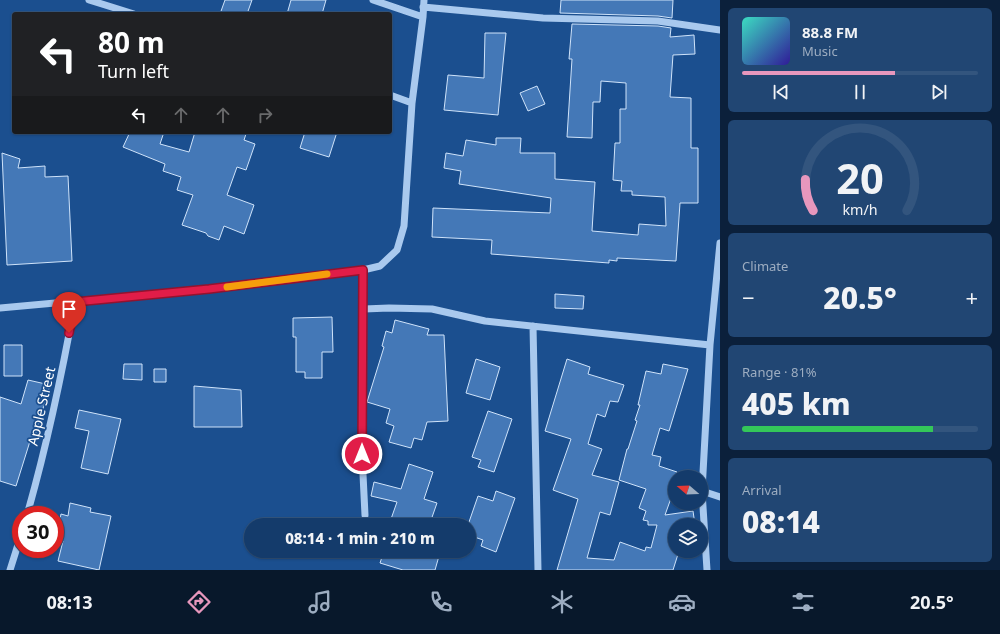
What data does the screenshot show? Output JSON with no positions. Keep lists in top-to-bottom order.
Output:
{
  "streets": {
    "street": ["Apple Street"]
  },
  "north": "left",
  "page": {
    "turn": ["80 m", "Turn left"],
    "song": ["88.8 FM", "Music"],
    "tile": [
      "Climate",
      ["Range · 81%", "405 km"],
      ["Arrival", "08:14"]
    ],
    "heat": ["−", "20.5°", "+"],
    "limit": "30",
    "trip": "08:14 · 1 min · 210 m",
    "tabs": ["08:13", "20.5°"],
    "gauge": ["20", "km/h"]
  }
}
